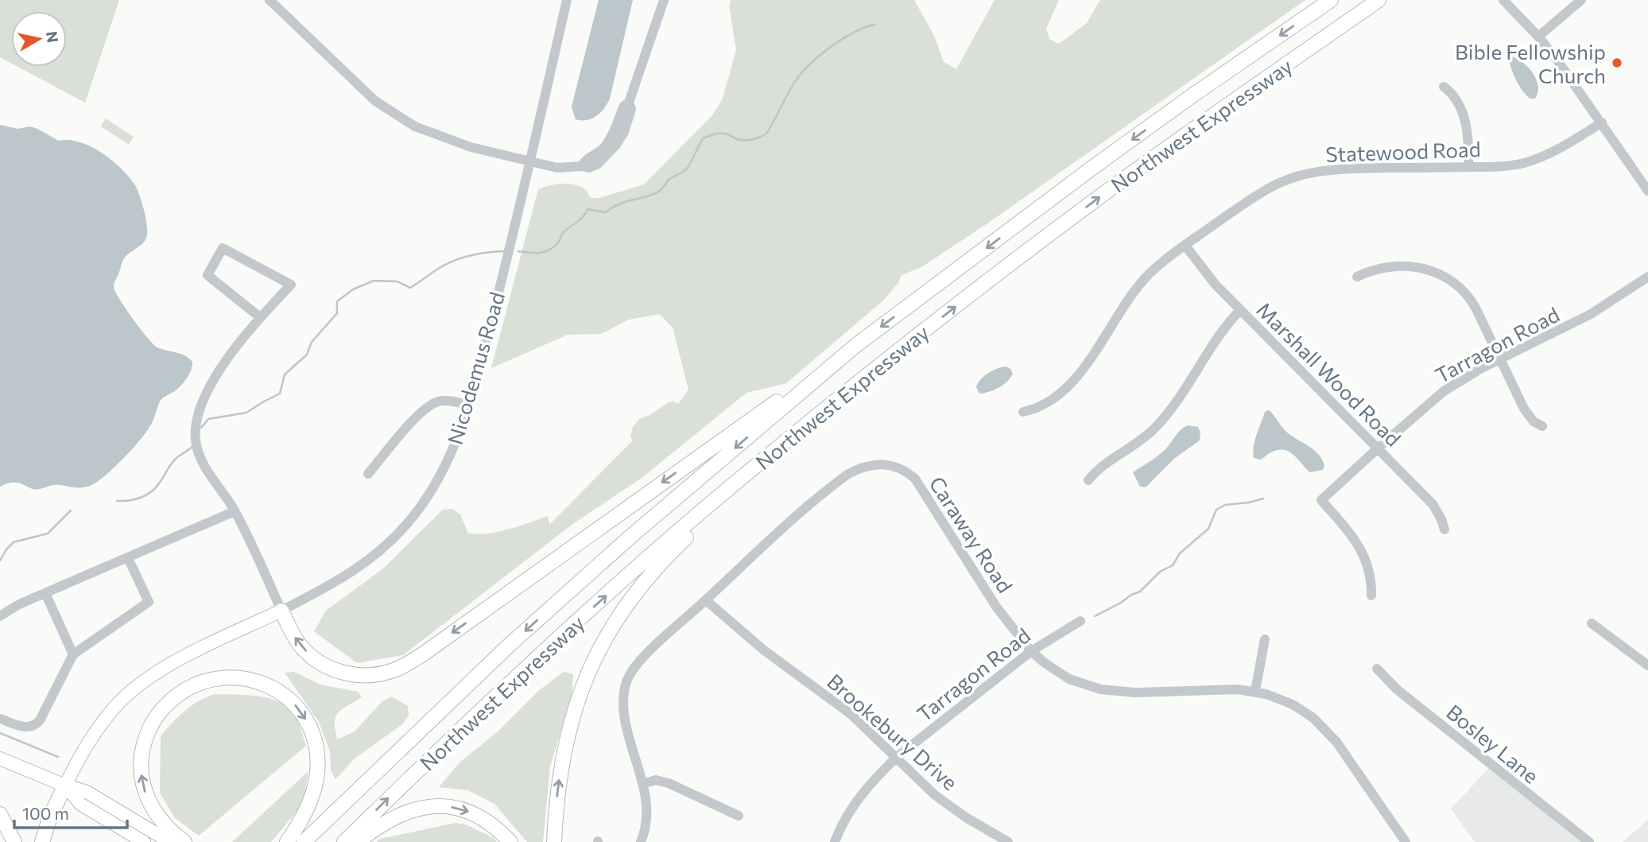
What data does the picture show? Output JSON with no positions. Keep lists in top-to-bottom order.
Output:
{
  "streets": {
    "highway": ["Northwest Expressway"],
    "main road": ["Nicodemus Road"],
    "street": [
      "Statewood Road",
      "Tarragon Road",
      "Marshall Wood Road",
      "Caraway Road",
      "Brookebury Drive",
      "Bosley Lane"
    ]
  },
  "crossings": [
    ["Statewood Road", "Marshall Wood Road"],
    ["Tarragon Road", "Marshall Wood Road"],
    ["Tarragon Road", "Caraway Road"],
    ["Tarragon Road", "Brookebury Drive"],
    ["Caraway Road", "Brookebury Drive"]
  ],
  "places": ["Bible Fellowship Church"],
  "scale_bar": "100 m",
  "north": "right"
}
